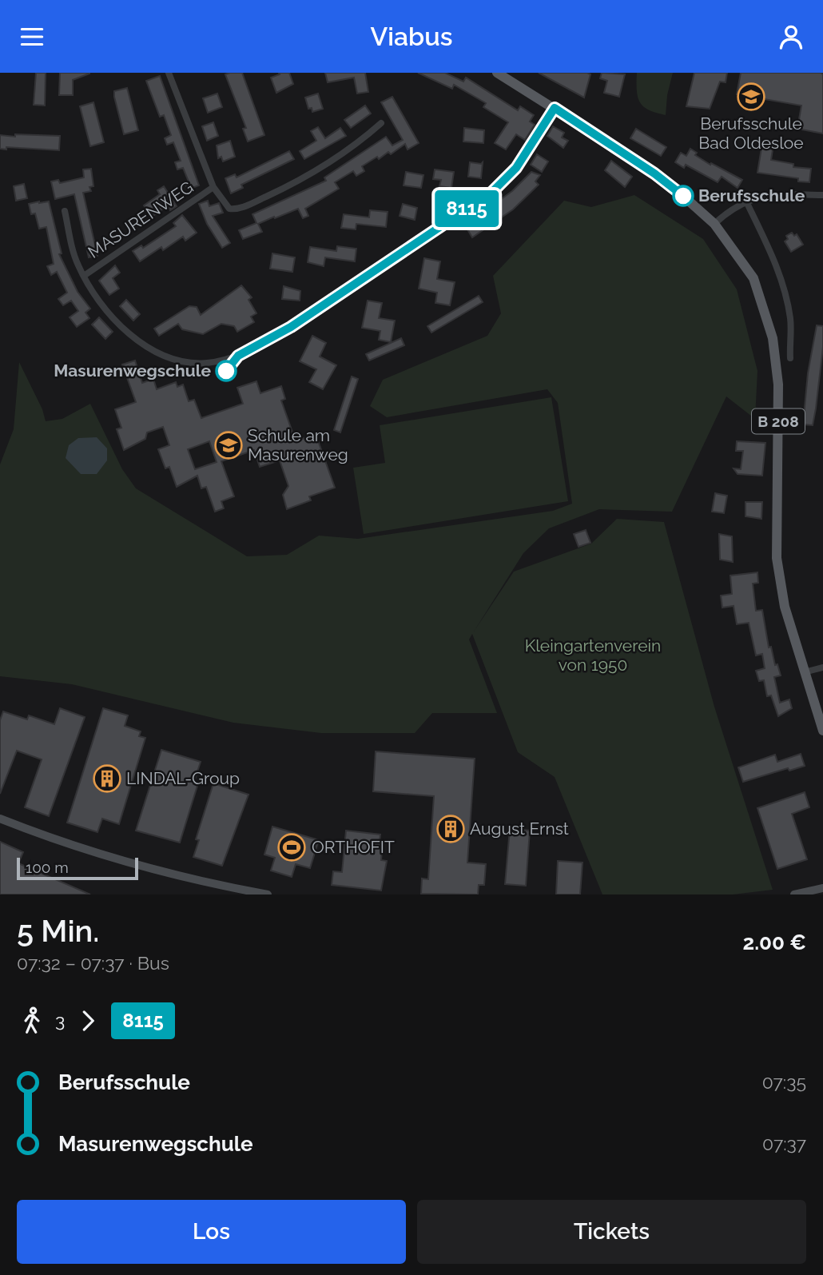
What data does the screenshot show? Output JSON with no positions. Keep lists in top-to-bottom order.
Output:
{
  "streets": {
    "main road": ["B 208"],
    "street": ["MASURENWEG"]
  },
  "crossings": [
    ["MASURENWEG", "B 208"]
  ],
  "parks": ["Kleingartenverein von 1950"],
  "places": {
    "school or university": ["Berufsschule Bad Oldesloe", "Schule am Masurenweg"],
    "other": ["Berufsschule", "Masurenwegschule"],
    "building": ["LINDAL-Group", "August Ernst"],
    "sports": ["ORTHOFIT"]
  },
  "lines": ["bus line 8115"],
  "scale_bar": "100 m",
  "page": {
    "header": "Viabus",
    "on_map": "8115",
    "scale": "100 m",
    "heading": ["5 Min.", "07:32 – 07:37 · Bus", "2.00 €"],
    "legs": ["3", "8115"],
    "list": [
      {
        "name": "Berufsschule",
        "value": "07:35"
      },
      {
        "name": "Masurenwegschule",
        "value": "07:37"
      }
    ],
    "buttons": ["Los", "Tickets"]
  }
}
